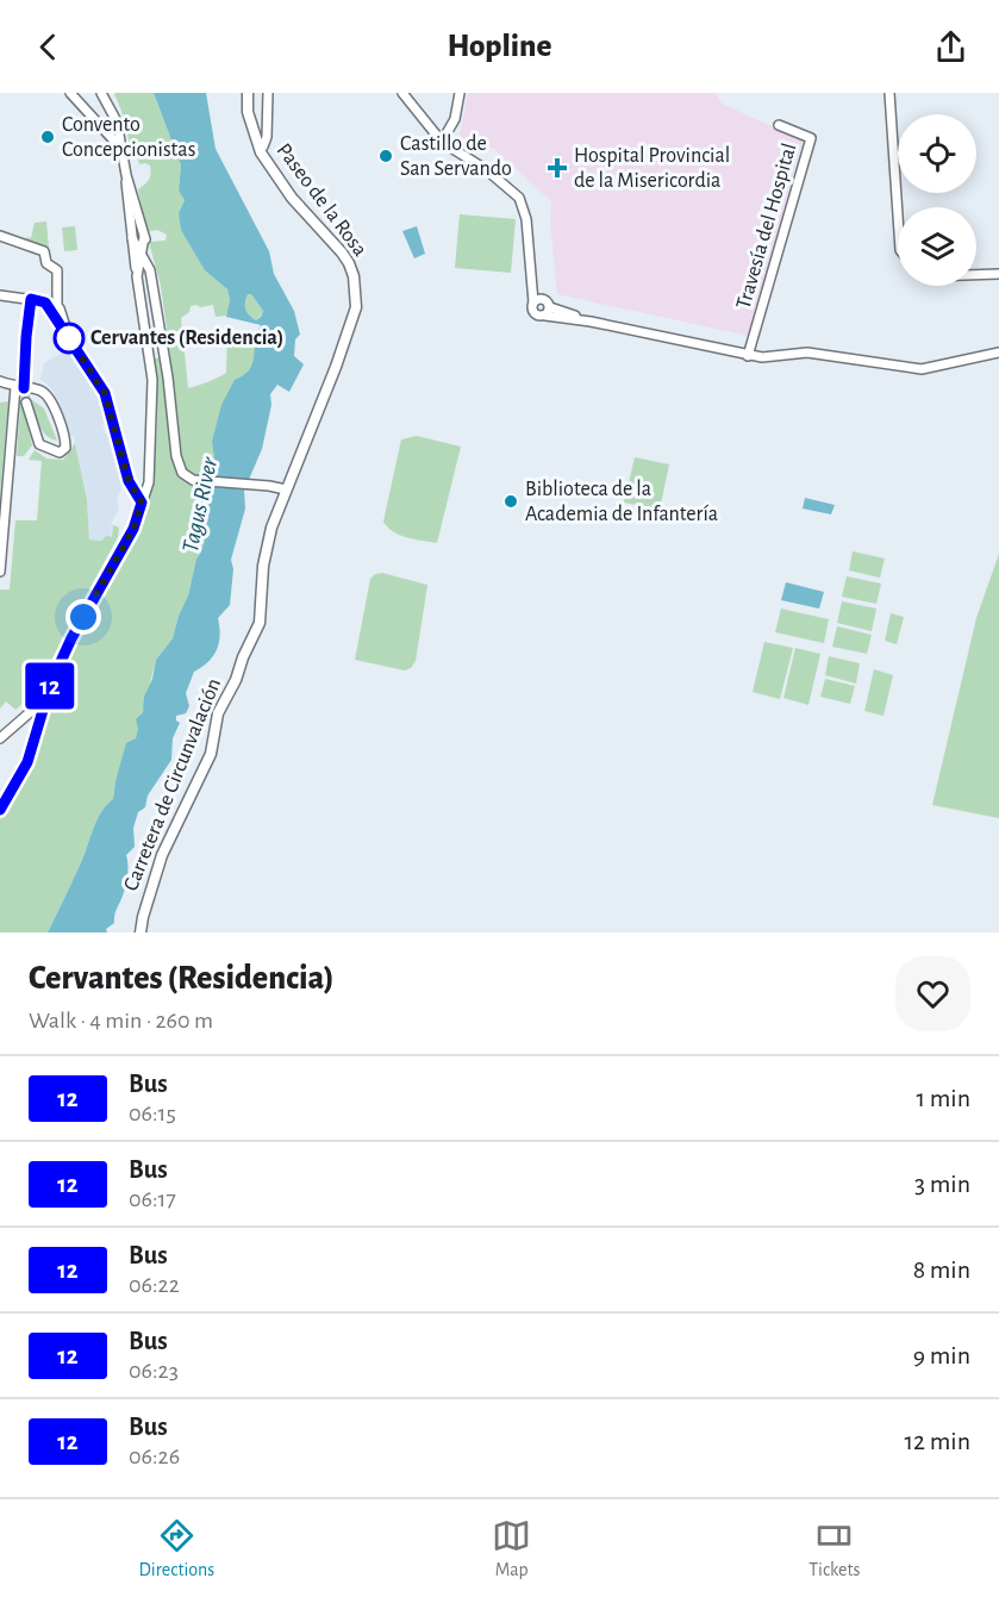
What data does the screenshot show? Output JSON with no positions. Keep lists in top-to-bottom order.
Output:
{
  "streets": {
    "main road": ["Paseo de la Rosa", "Carretera de Circunvalación"],
    "street": ["Travesía del Hospital"]
  },
  "crossings": [
    ["Paseo de la Rosa", "Carretera de Circunvalación"]
  ],
  "water": ["Tagus River"],
  "places": {
    "other": [
      "Convento Concepcionistas",
      "Castillo de San Servando",
      "Cervantes (Residencia)",
      "Biblioteca de la Academia de Infantería"
    ],
    "health": ["Hospital Provincial de la Misericordia"]
  },
  "lines": ["bus line 12"],
  "page": {
    "header": "Hopline",
    "on_map": "12",
    "heading": ["Cervantes (Residencia)", "Walk · 4 min · 260 m"],
    "list": [
      {
        "mark": "12",
        "name": "Bus",
        "note": "06:15",
        "value": "1 min"
      },
      {
        "mark": "12",
        "name": "Bus",
        "note": "06:17",
        "value": "3 min"
      },
      {
        "mark": "12",
        "name": "Bus",
        "note": "06:22",
        "value": "8 min"
      },
      {
        "mark": "12",
        "name": "Bus",
        "note": "06:23",
        "value": "9 min"
      },
      {
        "mark": "12",
        "name": "Bus",
        "note": "06:26",
        "value": "12 min"
      }
    ],
    "tabs": ["Directions", "Map", "Tickets"]
  }
}
